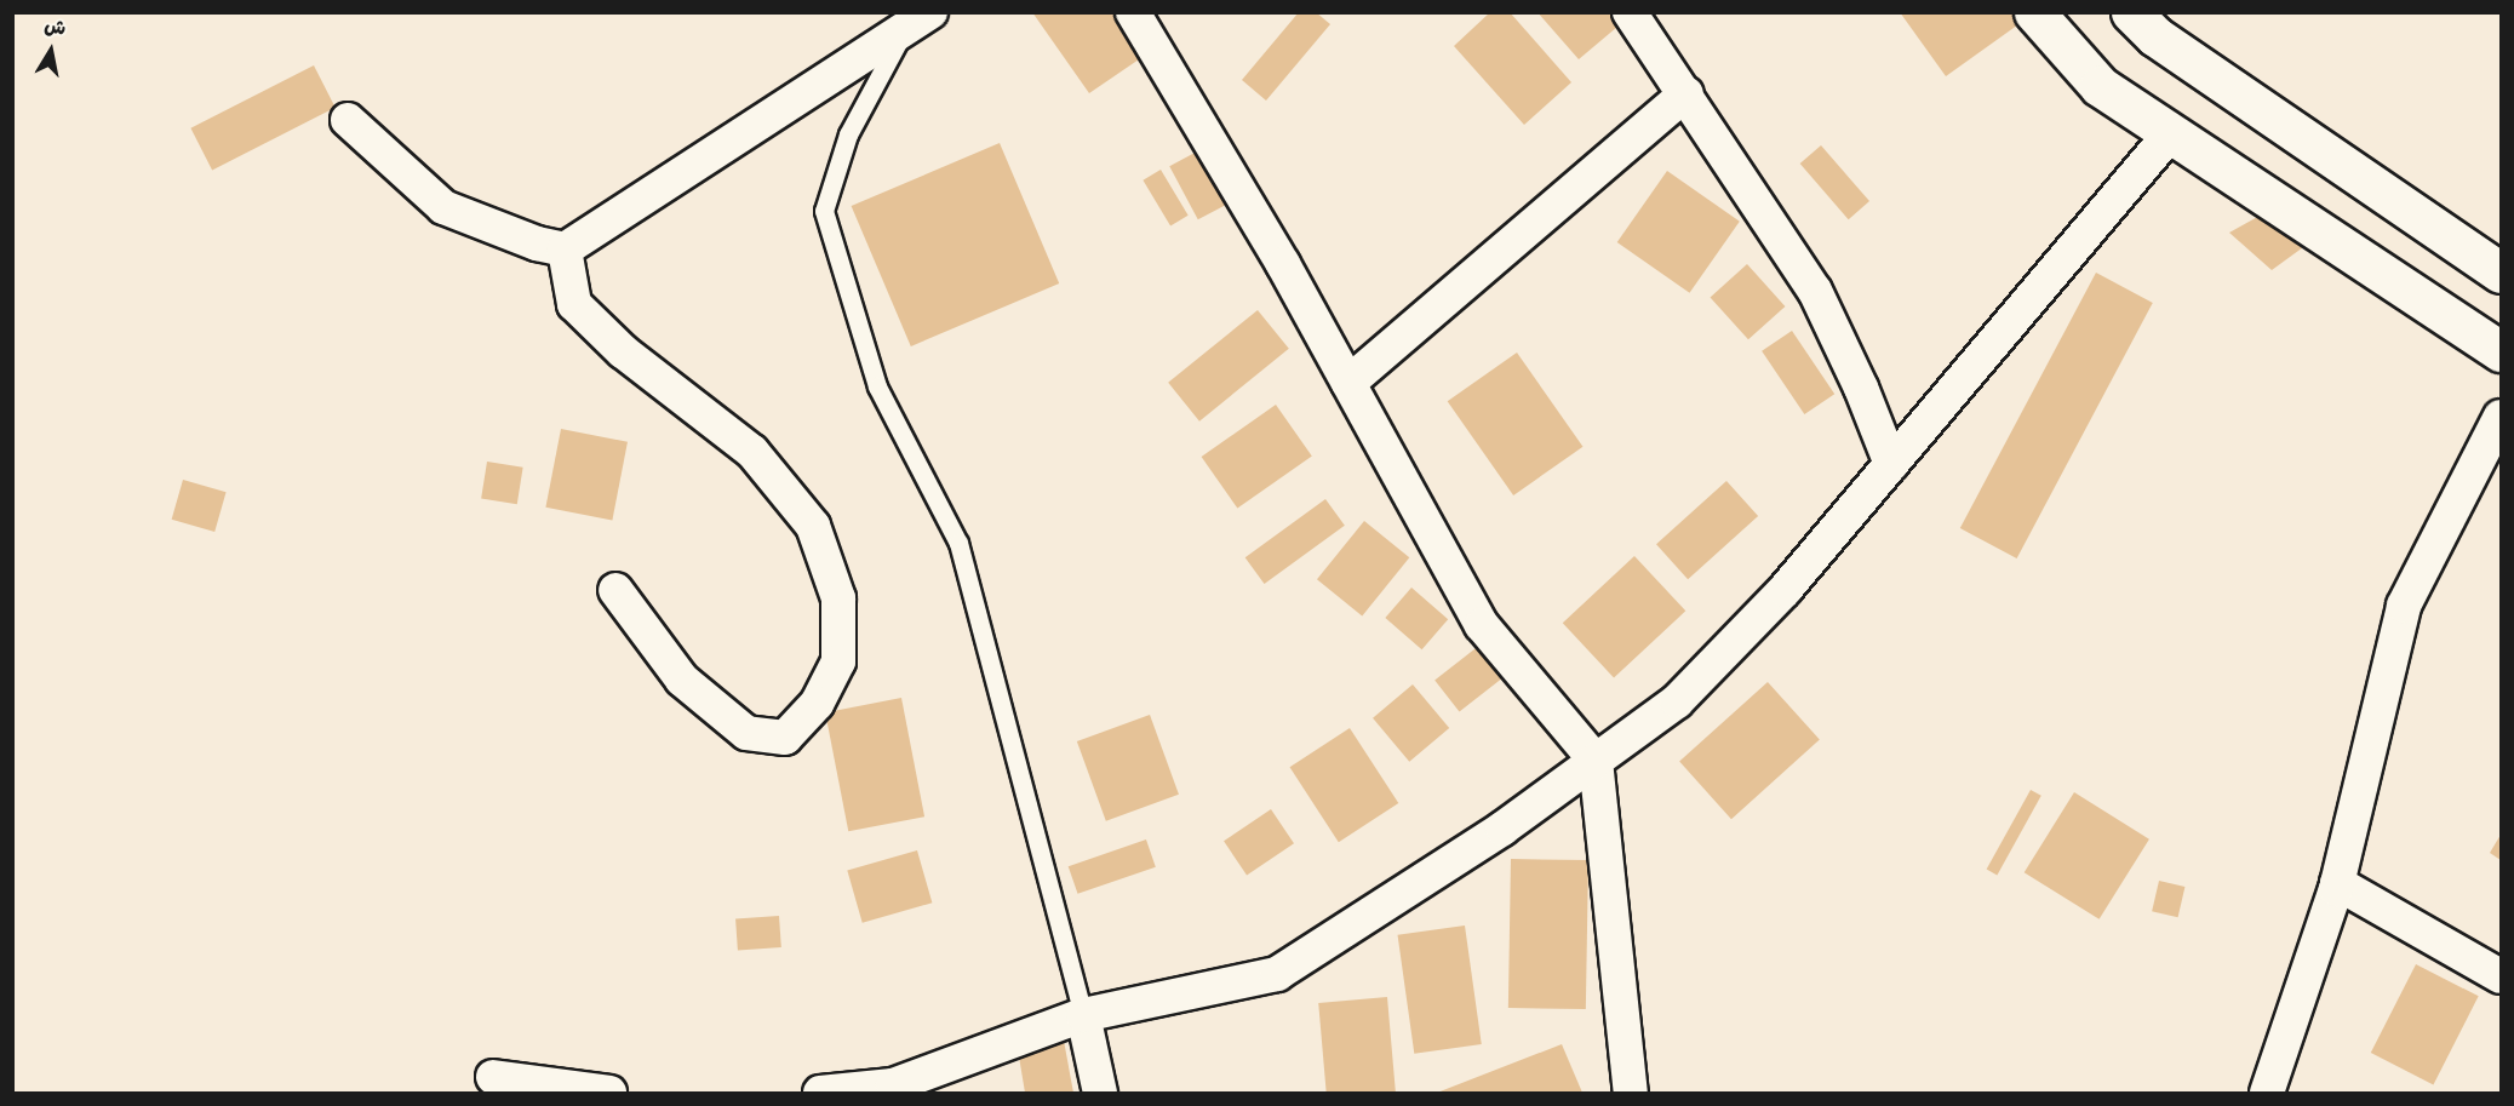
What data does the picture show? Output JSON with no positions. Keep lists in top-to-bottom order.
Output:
{
  "north": "top"
}
